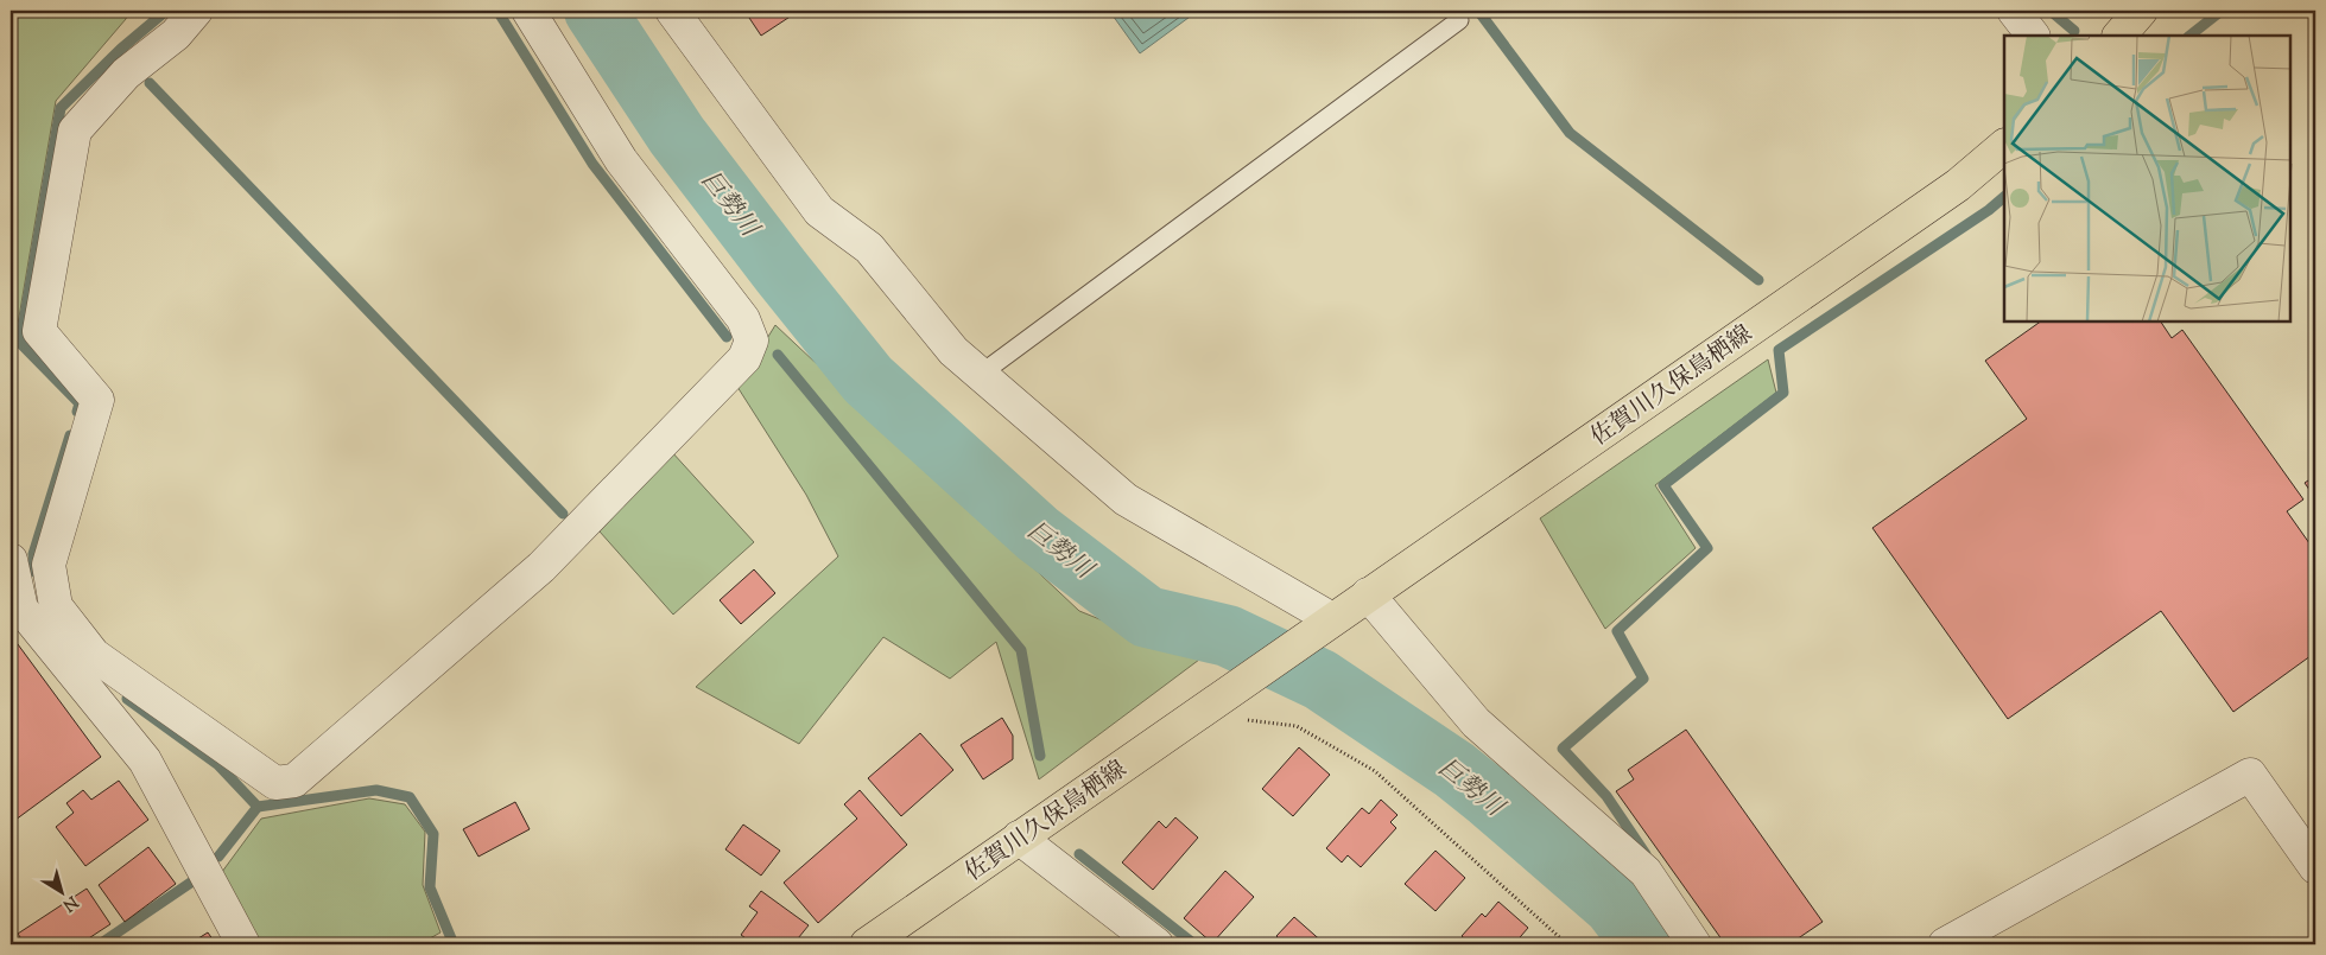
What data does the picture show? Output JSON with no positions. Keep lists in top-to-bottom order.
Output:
{
  "streets": {
    "main road": ["佐賀川久保鳥栖線"]
  },
  "water": ["巨勢川"],
  "north": "bottom right"
}
